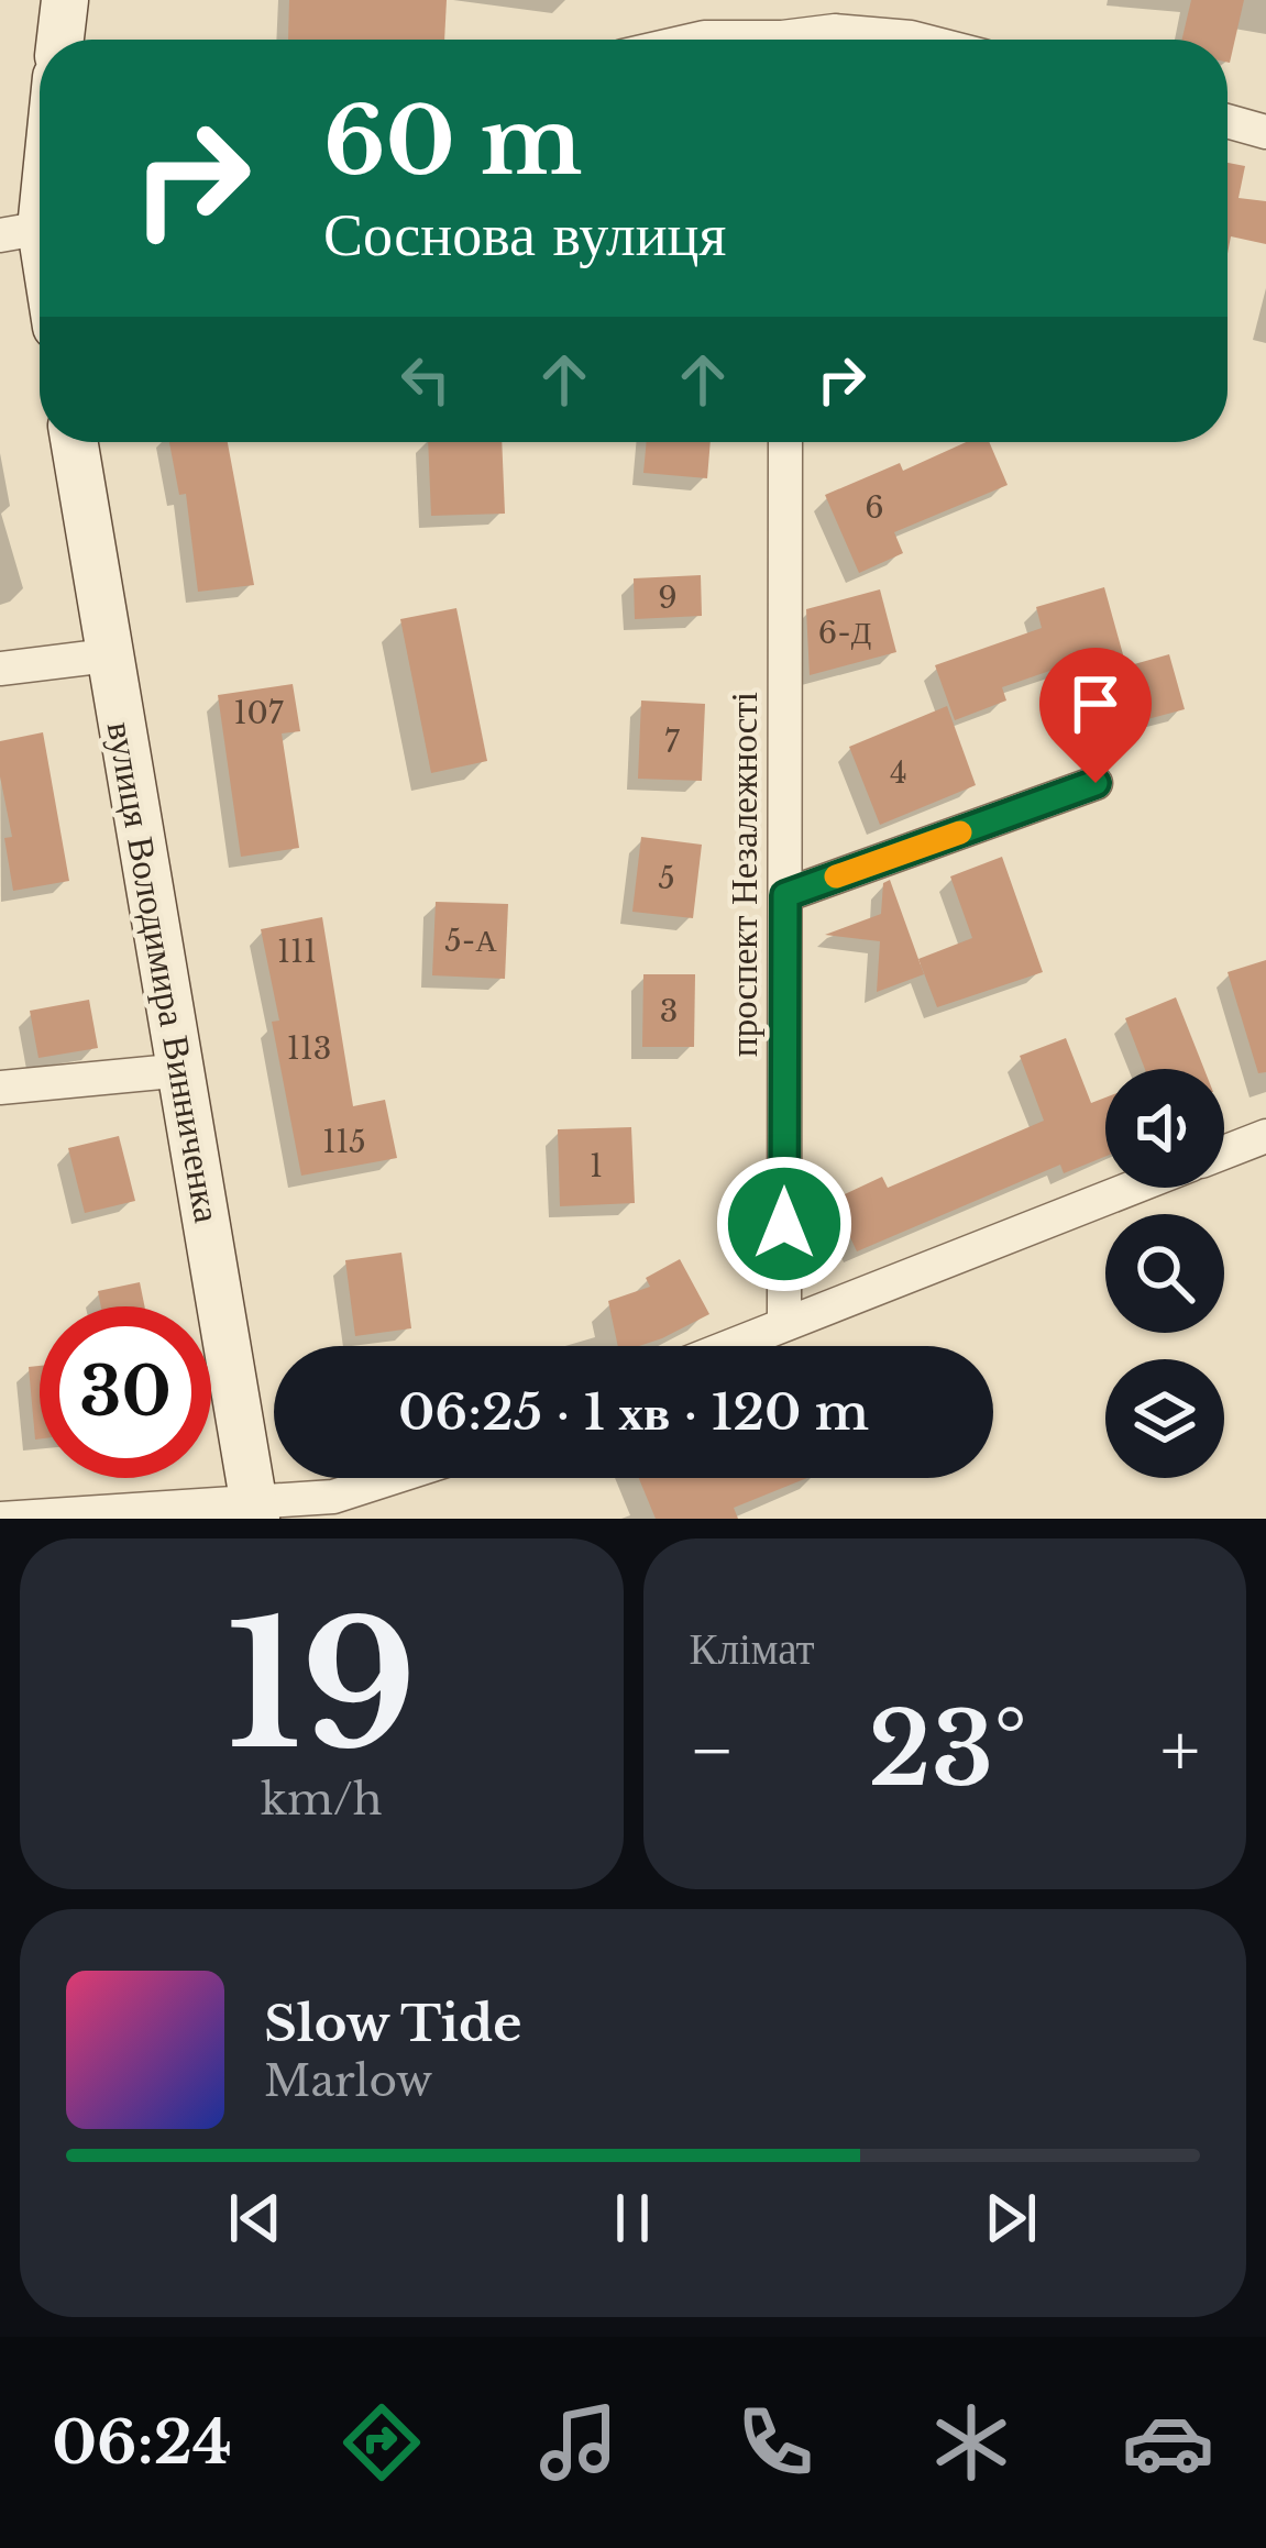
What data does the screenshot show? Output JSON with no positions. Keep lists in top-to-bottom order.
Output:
{
  "streets": {
    "main road": ["вулиця Володимира Винниченка"],
    "street": ["проспект Незалежності"]
  },
  "house_numbers": [
    "6",
    "9",
    "6-Д",
    "107",
    "7",
    "4",
    "5",
    "5-А",
    "111",
    "3",
    "113",
    "115",
    "1"
  ],
  "page": {
    "turn": ["60 m", "Соснова вулиця"],
    "limit": "30",
    "trip": "06:25 · 1 хв · 120 m",
    "tile": [
      ["19", "km/h"],
      "Клімат"
    ],
    "heat": ["−", "23°", "+"],
    "song": ["Slow Tide", "Marlow"],
    "tabs": "06:24"
  }
}
